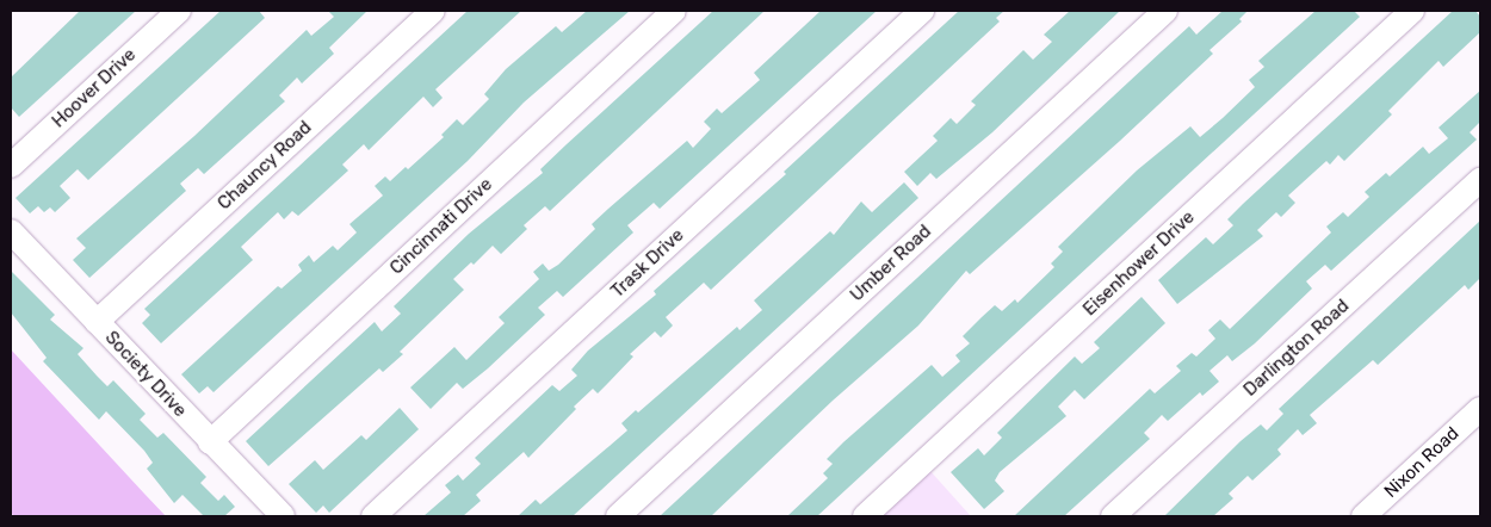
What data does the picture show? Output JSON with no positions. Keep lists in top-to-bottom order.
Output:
{
  "streets": {
    "street": [
      "Hoover Drive",
      "Chauncy Road",
      "Cincinnati Drive",
      "Trask Drive",
      "Umber Road",
      "Eisenhower Drive",
      "Darlington Road",
      "Society Drive",
      "Nixon Road"
    ]
  },
  "crossings": [
    ["Chauncy Road", "Society Drive"],
    ["Cincinnati Drive", "Society Drive"]
  ]
}
